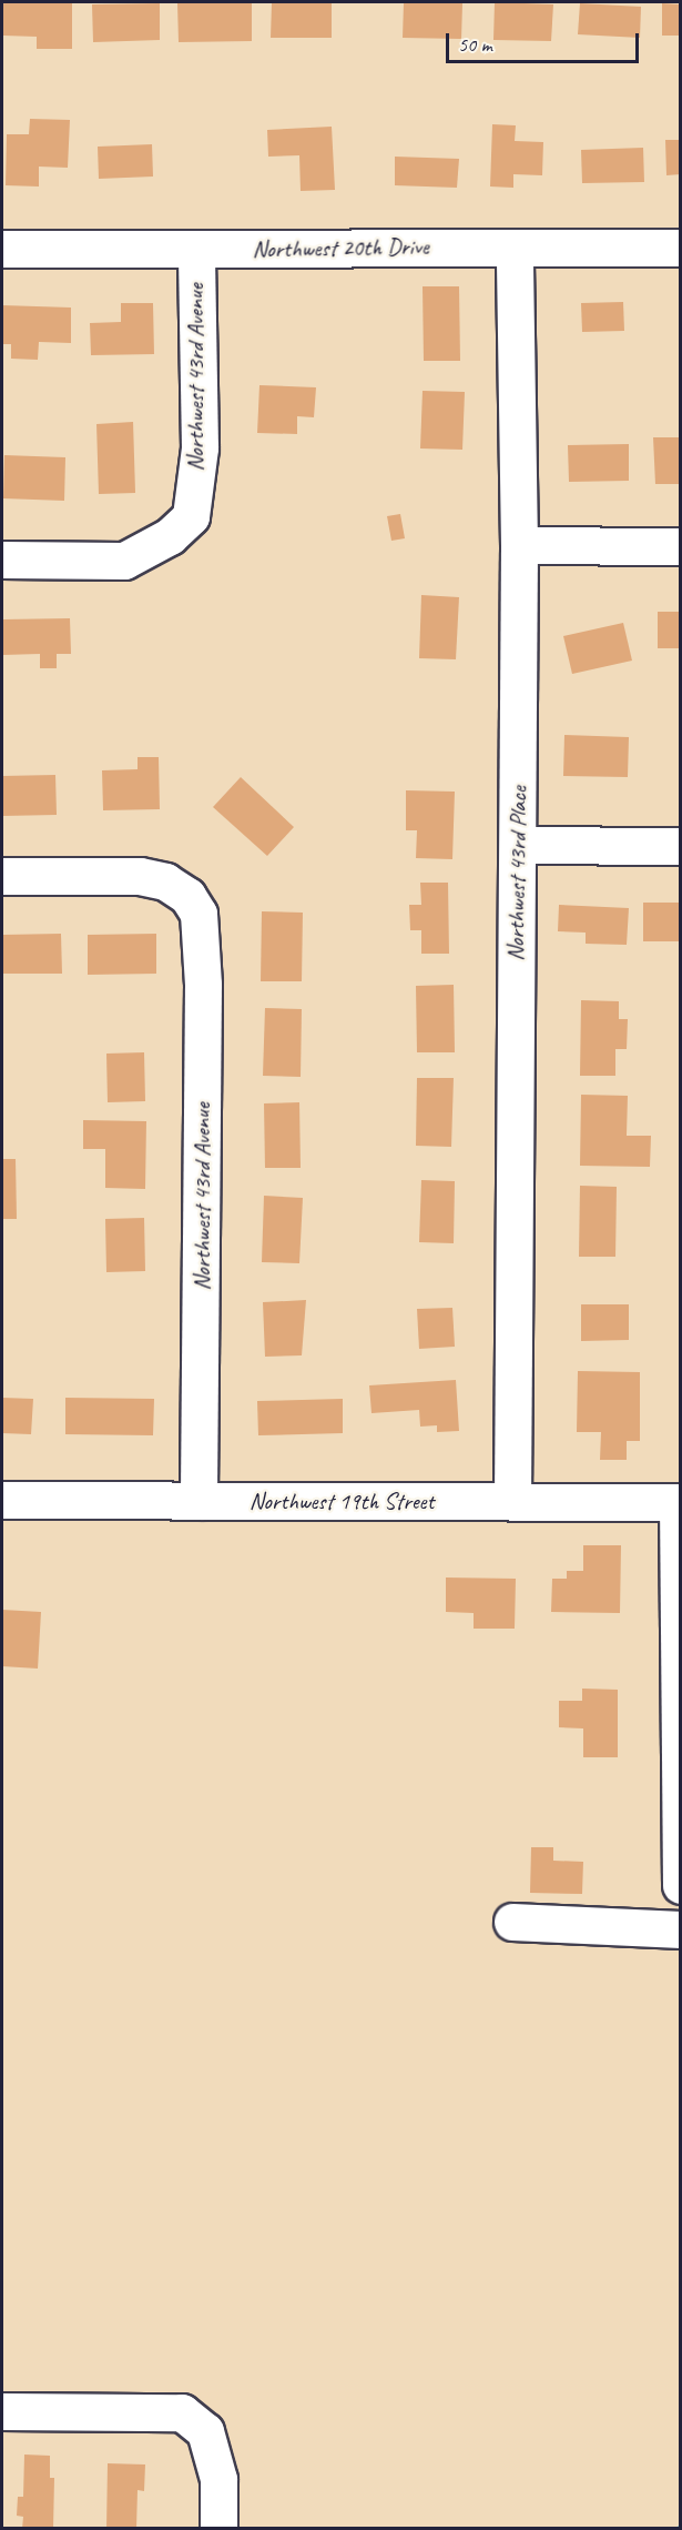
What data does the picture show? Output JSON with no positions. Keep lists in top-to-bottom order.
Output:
{
  "streets": {
    "street": [
      "Northwest 20th Drive",
      "Northwest 43rd Avenue",
      "Northwest 43rd Place",
      "Northwest 19th Street"
    ]
  },
  "crossings": [
    ["Northwest 20th Drive", "Northwest 43rd Avenue"],
    ["Northwest 20th Drive", "Northwest 43rd Place"],
    ["Northwest 43rd Avenue", "Northwest 19th Street"],
    ["Northwest 43rd Place", "Northwest 19th Street"]
  ],
  "scale_bar": "50 m"
}
